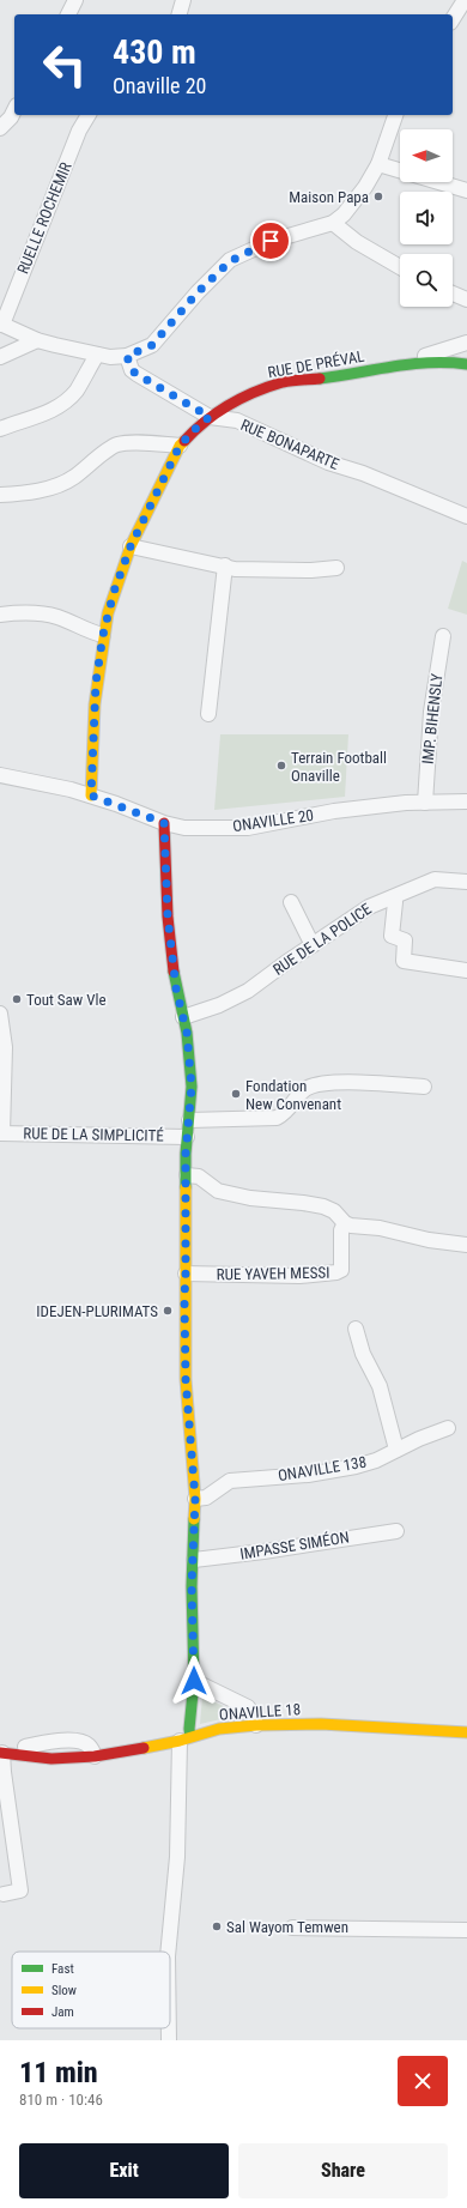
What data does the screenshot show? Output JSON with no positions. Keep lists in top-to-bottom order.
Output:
{
  "streets": {
    "street": [
      "RUELLE ROCHEMIR",
      "RUE DE PRÉVAL",
      "RUE BONAPARTE",
      "IMP. BIHENSLY",
      "ONAVILLE 20",
      "RUE DE LA POLICE",
      "RUE DE LA SIMPLICITÉ",
      "RUE YAVEH MESSI",
      "ONAVILLE 138",
      "IMPASSE SIMÉON",
      "ONAVILLE 18"
    ]
  },
  "crossings": [
    ["RUE DE PRÉVAL", "RUE BONAPARTE"],
    ["RUE DE PRÉVAL", "ONAVILLE 20"],
    ["IMP. BIHENSLY", "ONAVILLE 20"]
  ],
  "places": [
    "Maison Papa",
    "Terrain Football Onaville",
    "Tout Saw Vle",
    "Fondation New Convenant",
    "IDEJEN-PLURIMATS",
    "Sal Wayom Temwen"
  ],
  "legend": ["Fast", "Slow", "Jam"],
  "north": "left",
  "page": {
    "turn": ["430 m", "Onaville 20"],
    "heading": ["11 min", "810 m · 10:46"],
    "buttons": ["Exit", "Share"]
  }
}
